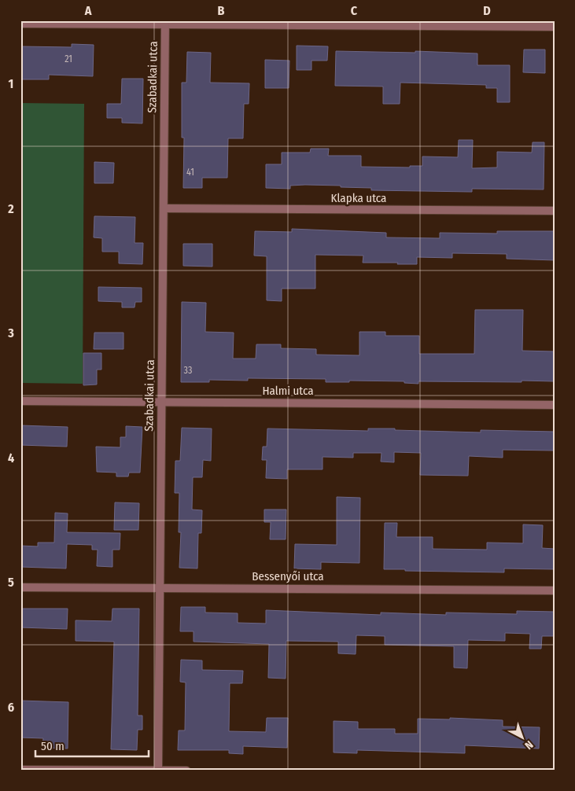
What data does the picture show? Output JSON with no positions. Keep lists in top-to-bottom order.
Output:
{
  "streets": {
    "street": [
      "Szabadkai utca",
      "Klapka utca",
      "Halmi utca",
      "Bessenyői utca"
    ]
  },
  "crossings": [
    ["Szabadkai utca", "Klapka utca"],
    ["Szabadkai utca", "Halmi utca"],
    ["Szabadkai utca", "Bessenyői utca"]
  ],
  "house_numbers": ["21", "41", "33"],
  "scale_bar": "50 m",
  "north": "bottom right",
  "grid": {
    "columns": [
      "A",
      "B",
      "C",
      "D"
    ],
    "rows": [
      "1",
      "2",
      "3",
      "4",
      "5",
      "6"
    ]
  }
}
